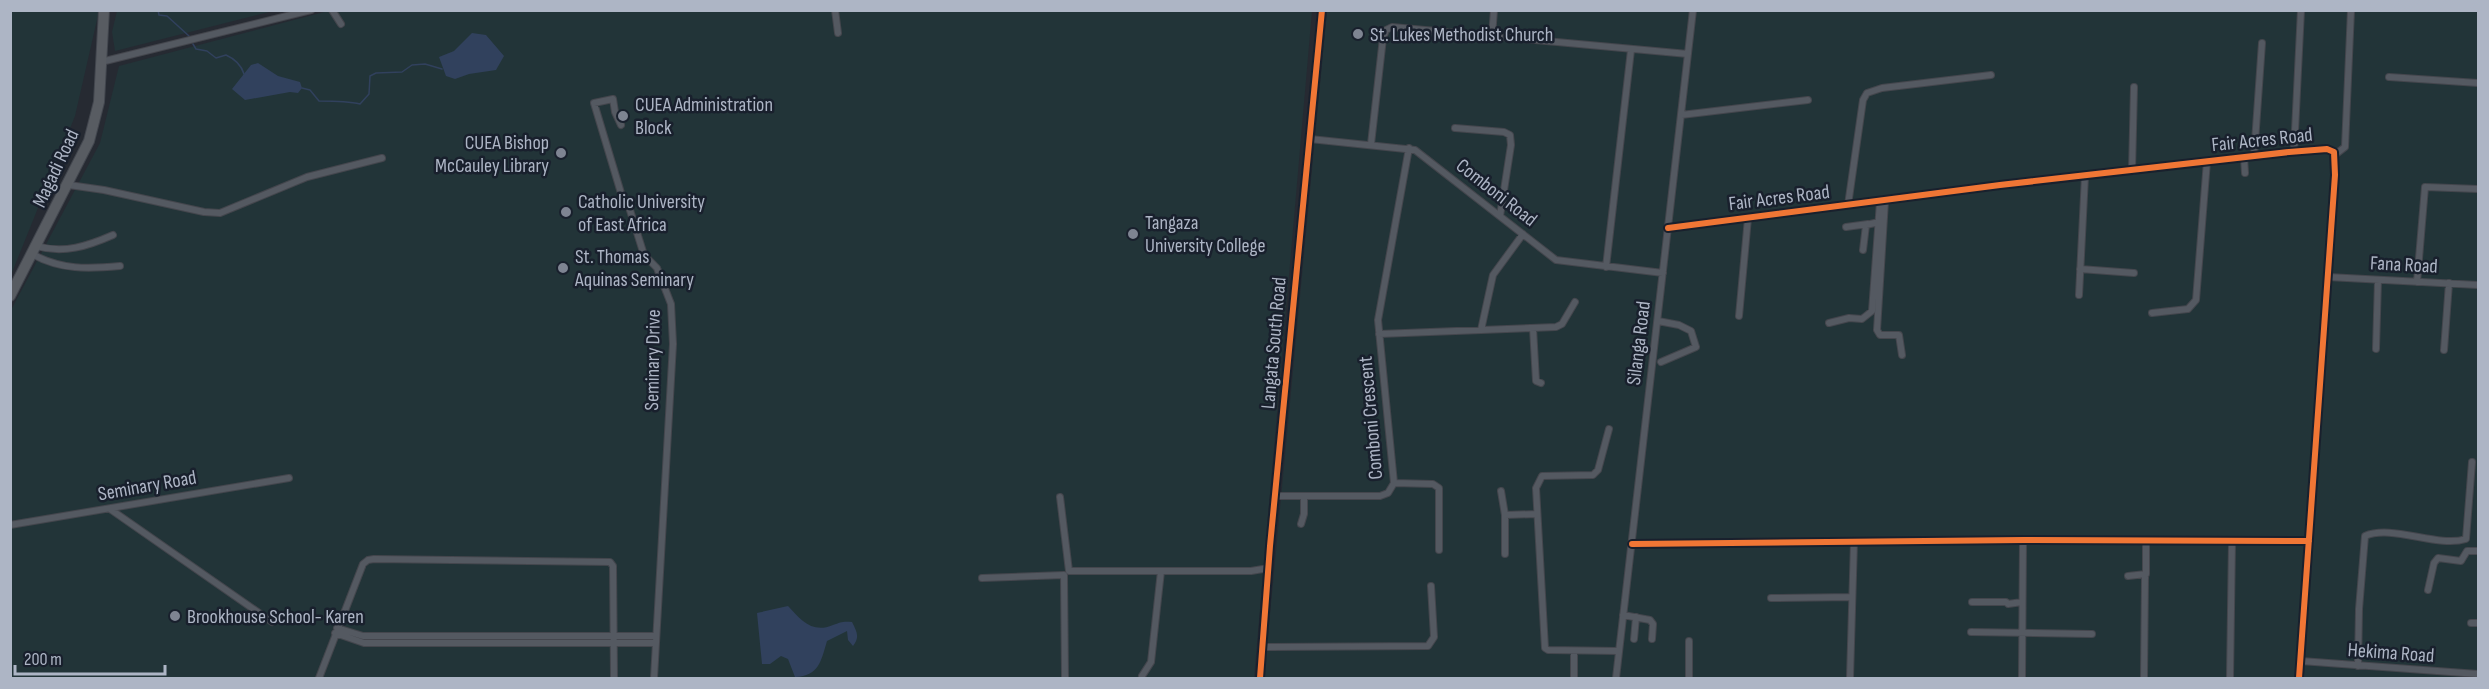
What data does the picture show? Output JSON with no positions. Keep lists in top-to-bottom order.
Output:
{
  "streets": {
    "highway": ["Magadi Road"],
    "street": [
      "Fair Acres Road",
      "Comboni Road",
      "Fana Road",
      "Langata South Road",
      "Silanga Road",
      "Seminary Drive",
      "Comboni Crescent",
      "Seminary Road",
      "Hekima Road"
    ]
  },
  "crossings": [
    ["Fair Acres Road", "Fana Road"],
    ["Fair Acres Road", "Silanga Road"],
    ["Fair Acres Road", "Hekima Road"],
    ["Comboni Road", "Langata South Road"],
    ["Comboni Road", "Silanga Road"],
    ["Comboni Road", "Comboni Crescent"],
    ["Langata South Road", "Comboni Crescent"]
  ],
  "places": [
    "St. Lukes Methodist Church",
    "CUEA Administration Block",
    "CUEA Bishop McCauley Library",
    "Catholic University of East Africa",
    "Tangaza University College",
    "St. Thomas Aquinas Seminary",
    "Brookhouse School- Karen"
  ],
  "scale_bar": "200 m"
}
